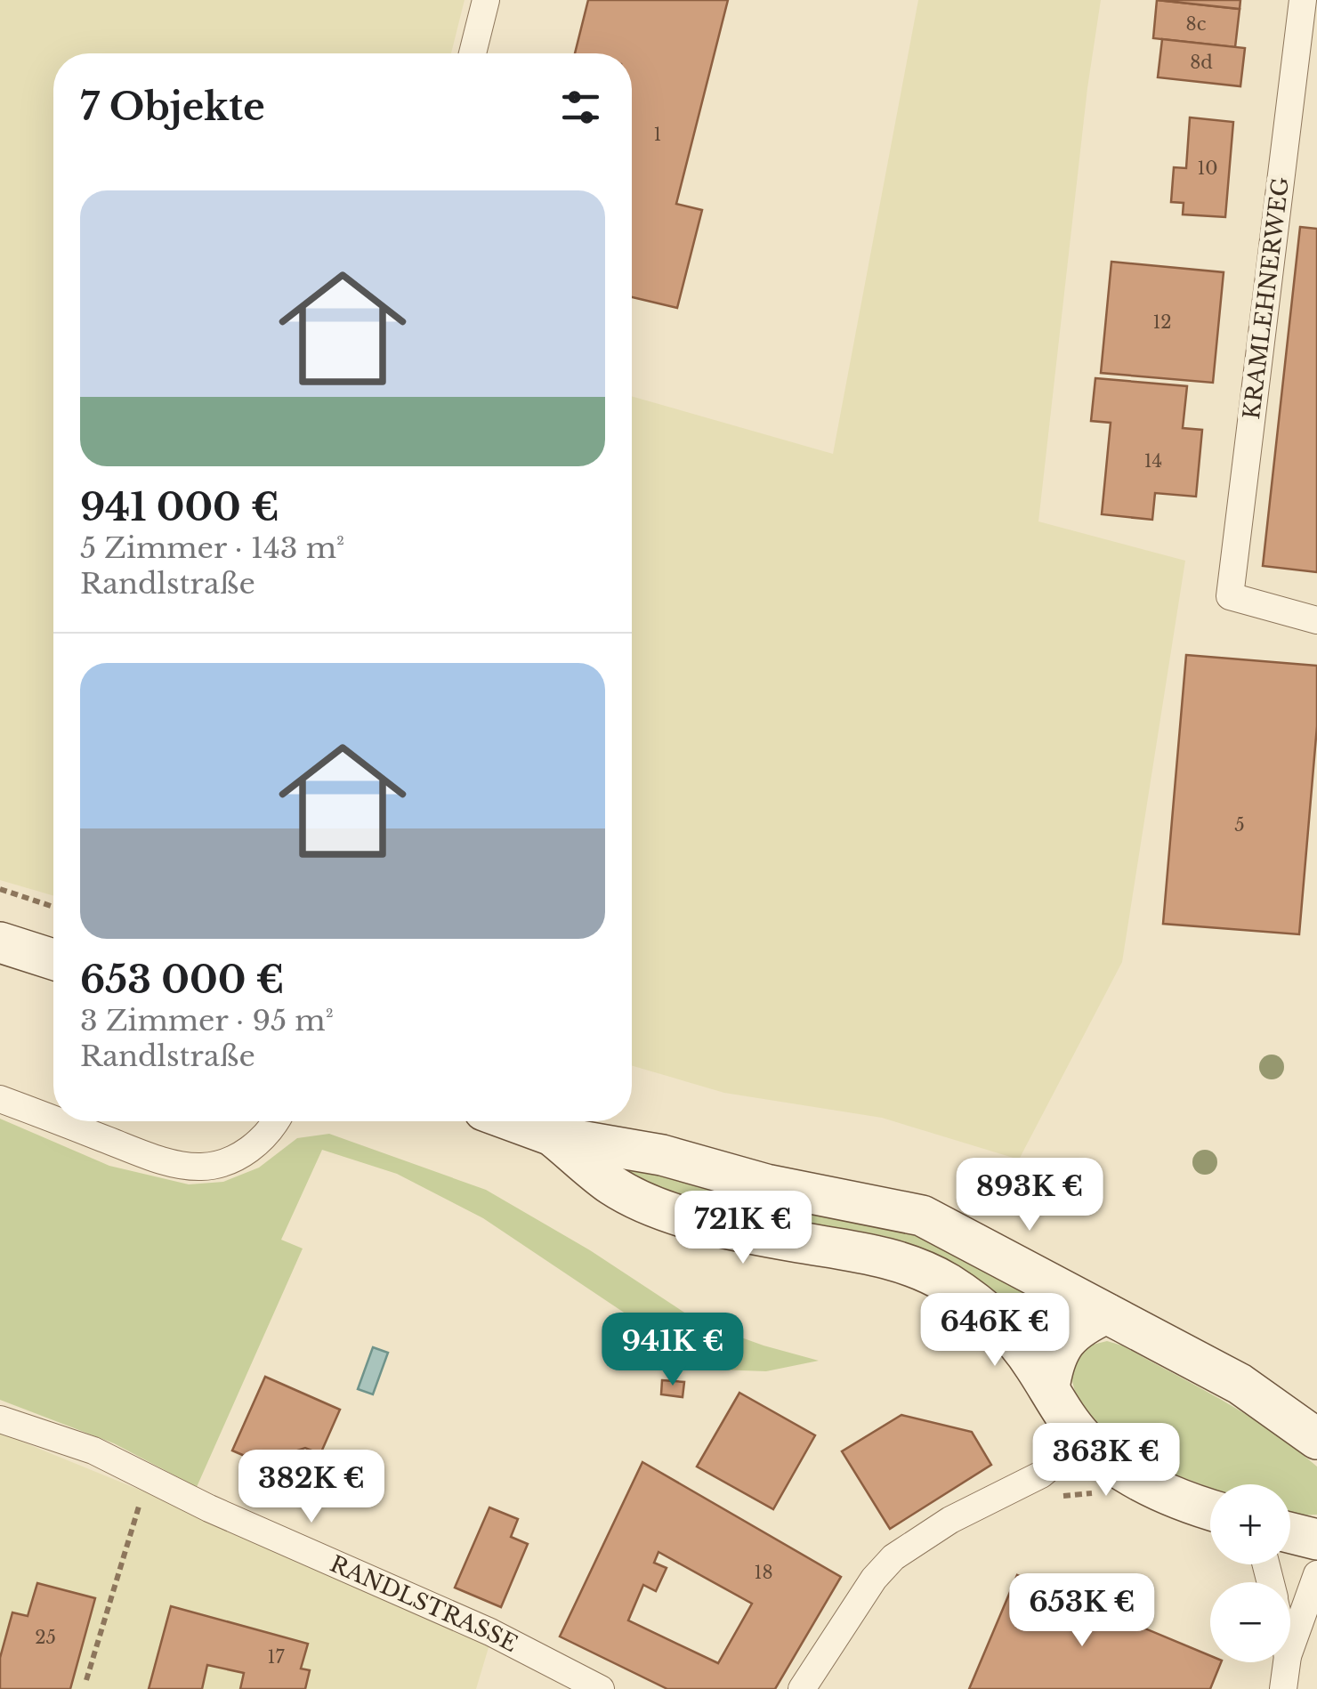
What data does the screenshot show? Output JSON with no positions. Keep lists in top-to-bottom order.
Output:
{
  "streets": {
    "street": ["KRAMLEHNERWEG", "RANDLSTRASSE"]
  },
  "house_numbers": [
    "8c",
    "8d",
    "1",
    "10",
    "12",
    "14",
    "5",
    "18",
    "25",
    "17"
  ],
  "page": {
    "heading": "7 Objekte",
    "list": [
      {
        "name": "941 000 €",
        "note": "5 Zimmer · 143 m² · Randlstraße"
      },
      {
        "name": "653 000 €",
        "note": "3 Zimmer · 95 m² · Randlstraße"
      }
    ],
    "price": [
      "893K €",
      "721K €",
      "646K €",
      "941K €",
      "363K €",
      "382K €",
      "653K €"
    ],
    "map_buttons": ["+", "−"]
  }
}
